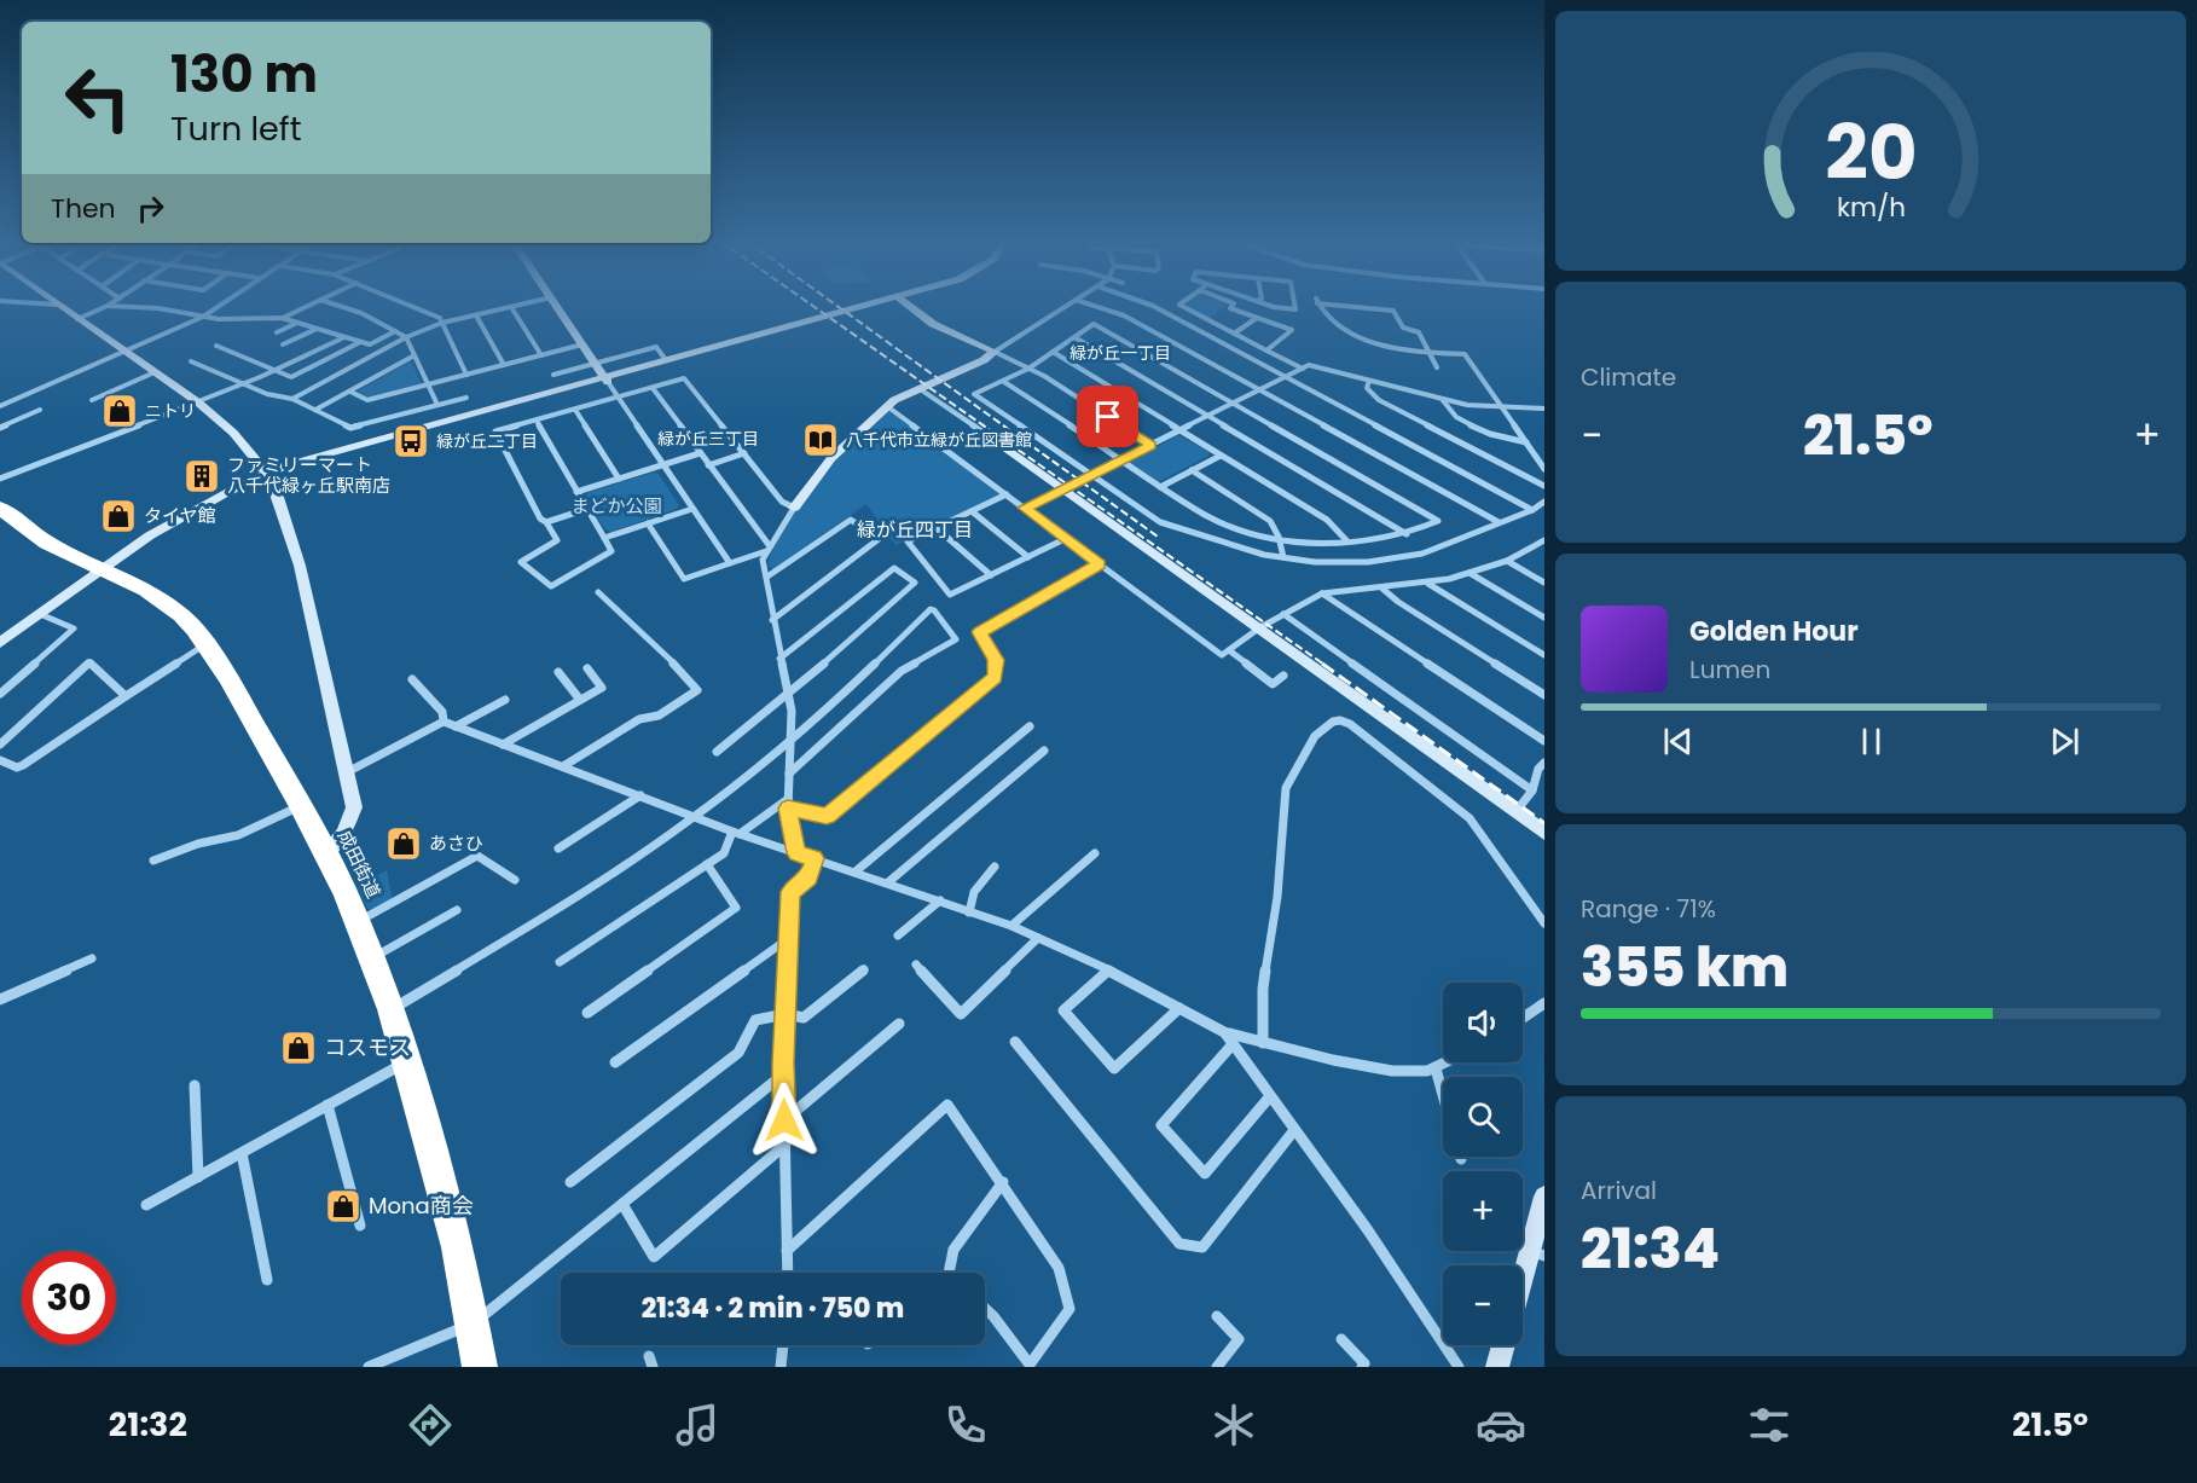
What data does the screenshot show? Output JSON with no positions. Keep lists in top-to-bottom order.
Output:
{
  "streets": {
    "highway": ["成田街道"]
  },
  "districts": ["緑が丘一丁目", "緑が丘三丁目", "緑が丘四丁目"],
  "parks": ["まどか公園"],
  "places": {
    "shop": [
      "ニトリ",
      "タイヤ館",
      "あさひ",
      "コスモス",
      "Mona商会"
    ],
    "library": ["八千代市立緑が丘図書館"],
    "bus stop": ["緑が丘二丁目"],
    "building": ["ファミリーマート 八千代緑ヶ丘駅南店"]
  },
  "page": {
    "turn": ["130 m", "Turn left"],
    "then": "Then",
    "tile": [
      "Climate",
      ["Range · 71%", "355 km"],
      ["Arrival", "21:34"]
    ],
    "heat": ["−", "21.5°", "+"],
    "song": ["Golden Hour", "Lumen"],
    "map_buttons": ["+", "−"],
    "limit": "30",
    "trip": "21:34 · 2 min · 750 m",
    "tabs": ["21:32", "21.5°"],
    "gauge": ["20", "km/h"]
  }
}
